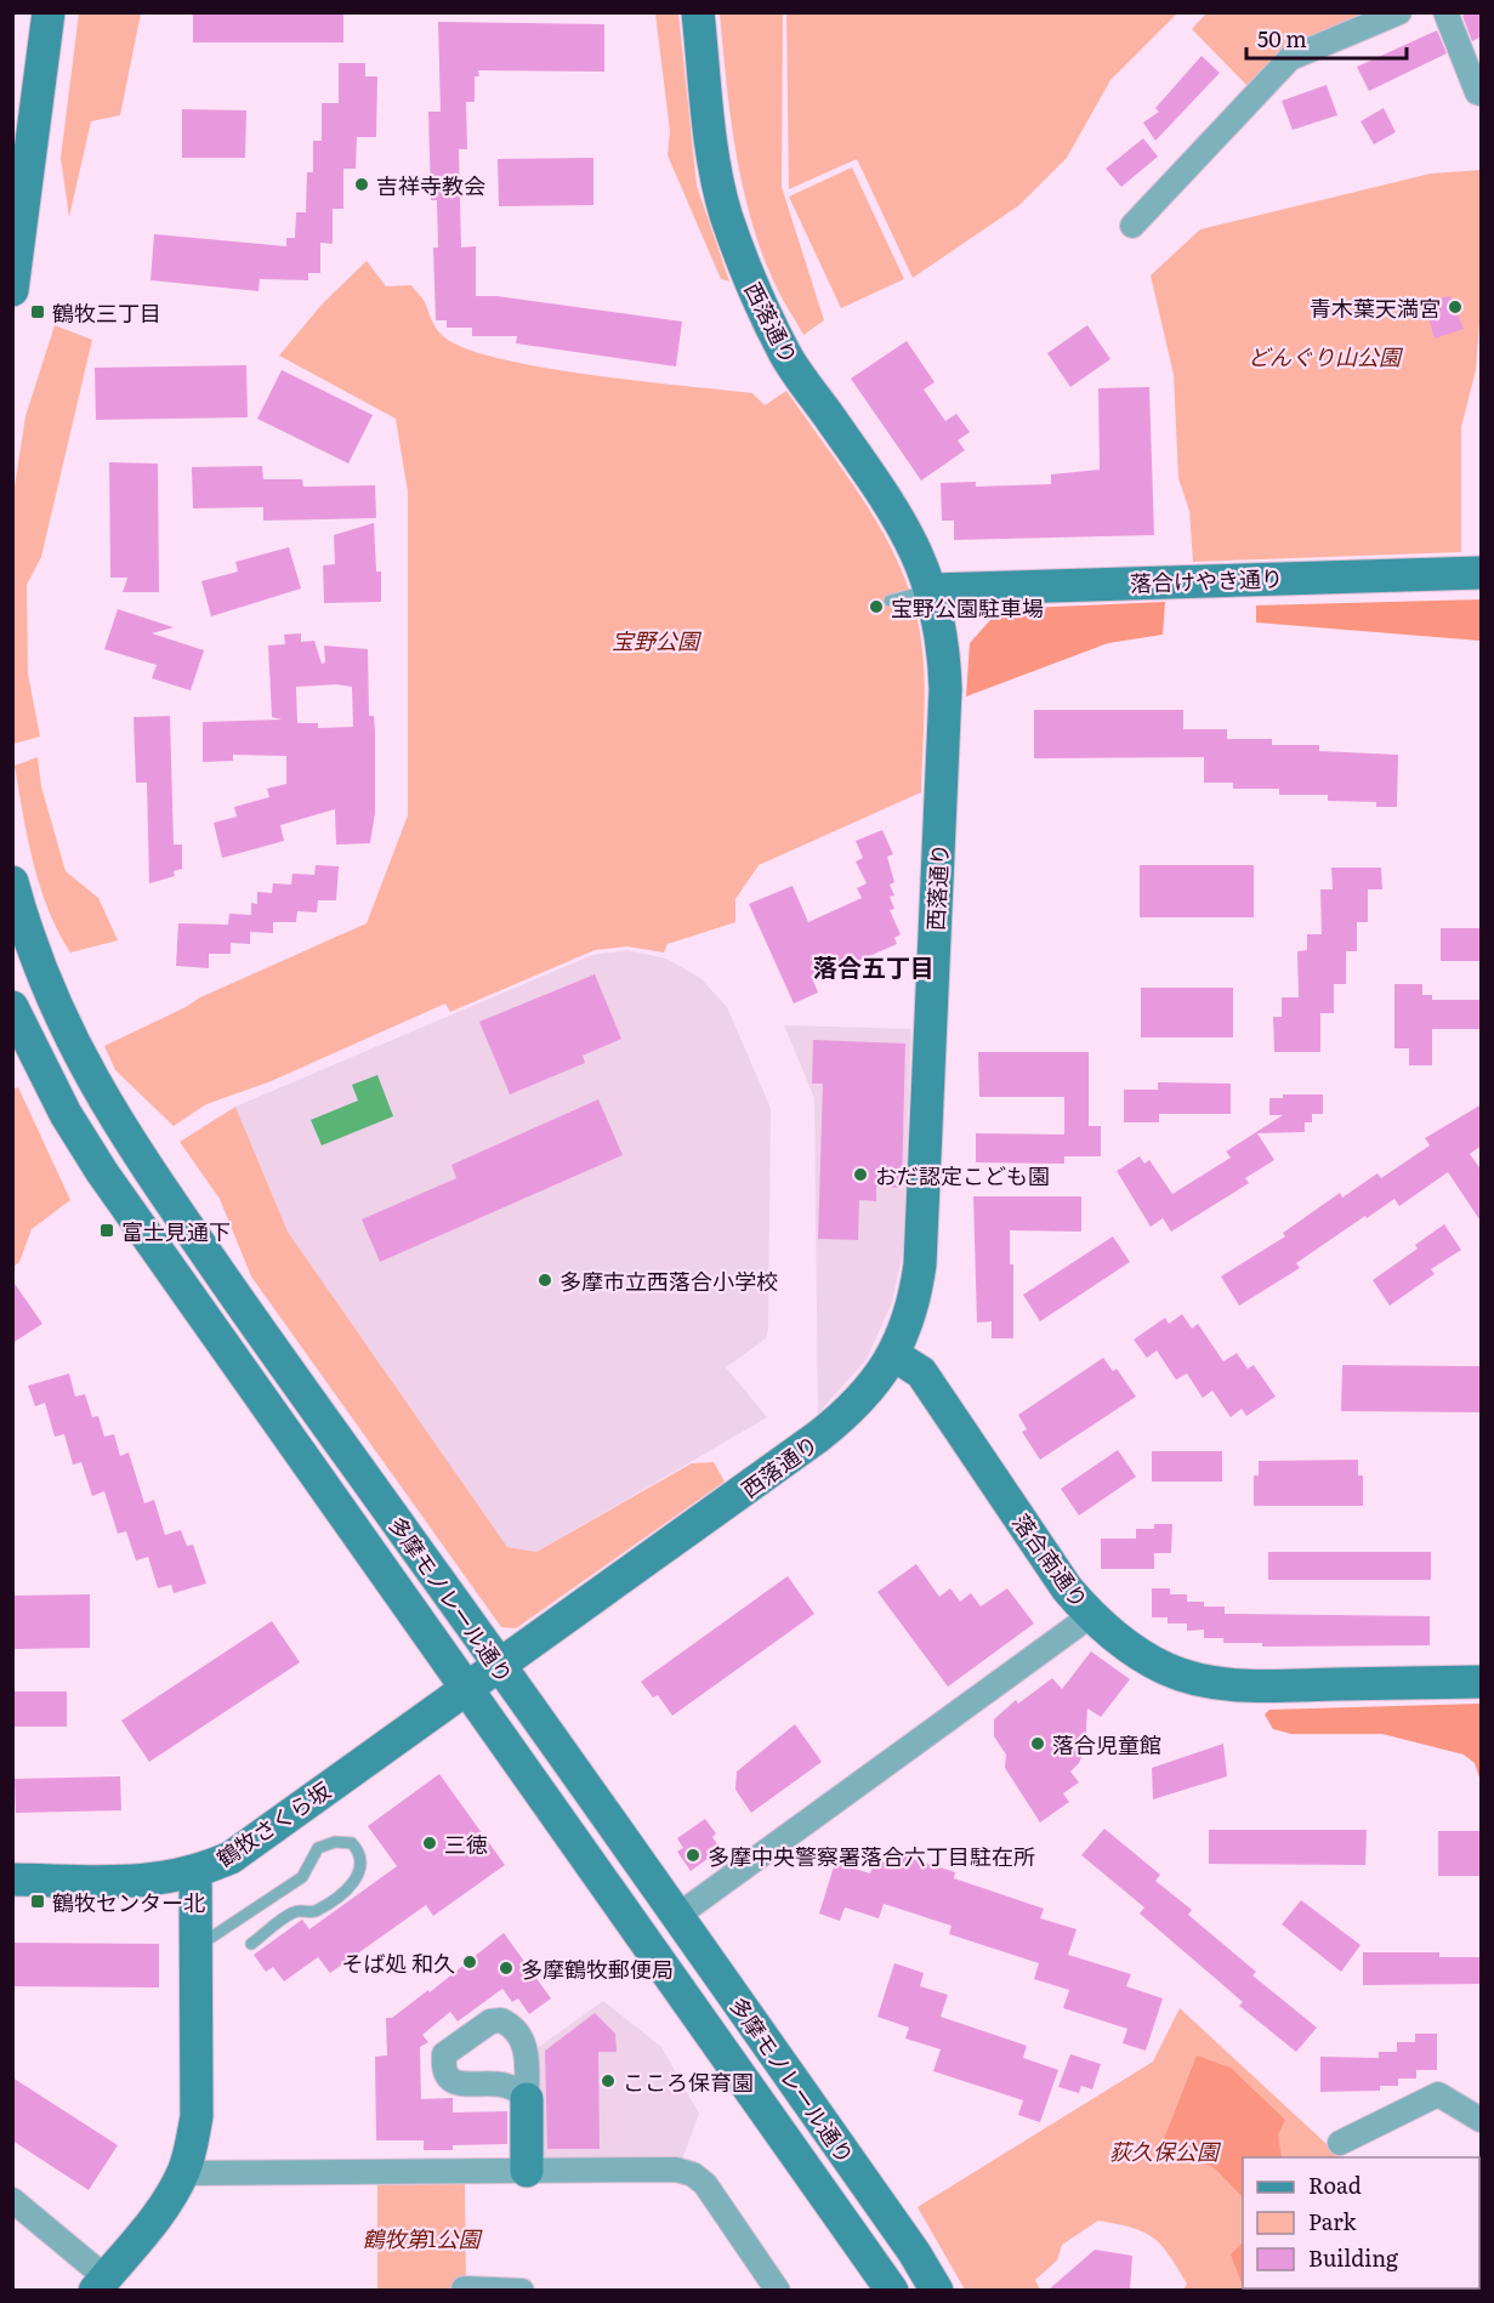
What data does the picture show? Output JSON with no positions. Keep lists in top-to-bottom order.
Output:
{
  "streets": {
    "street": [
      "西落通り",
      "落合けやき通り",
      "落合南通り",
      "多摩モノレール通り",
      "鶴牧さくら坂"
    ]
  },
  "crossings": [
    ["西落通り", "落合けやき通り"],
    ["西落通り", "落合南通り"],
    ["西落通り", "多摩モノレール通り"],
    ["西落通り", "鶴牧さくら坂"],
    ["多摩モノレール通り", "鶴牧さくら坂"]
  ],
  "districts": ["落合五丁目"],
  "parks": [
    "どんぐり山公園",
    "宝野公園",
    "荻久保公園",
    "鶴牧第1公園"
  ],
  "places": {
    "other": [
      "吉祥寺教会",
      "青木葉天満宮",
      "宝野公園駐車場",
      "おだ認定こども園",
      "多摩市立西落合小学校",
      "落合児童館",
      "三徳",
      "多摩中央警察署落合六丁目駐在所",
      "そば処 和久",
      "多摩鶴牧郵便局",
      "こころ保育園"
    ],
    "transit": ["鶴牧三丁目", "富士見通下", "鶴牧センター北"]
  },
  "legend": ["Road", "Park", "Building"],
  "scale_bar": "50 m"
}
